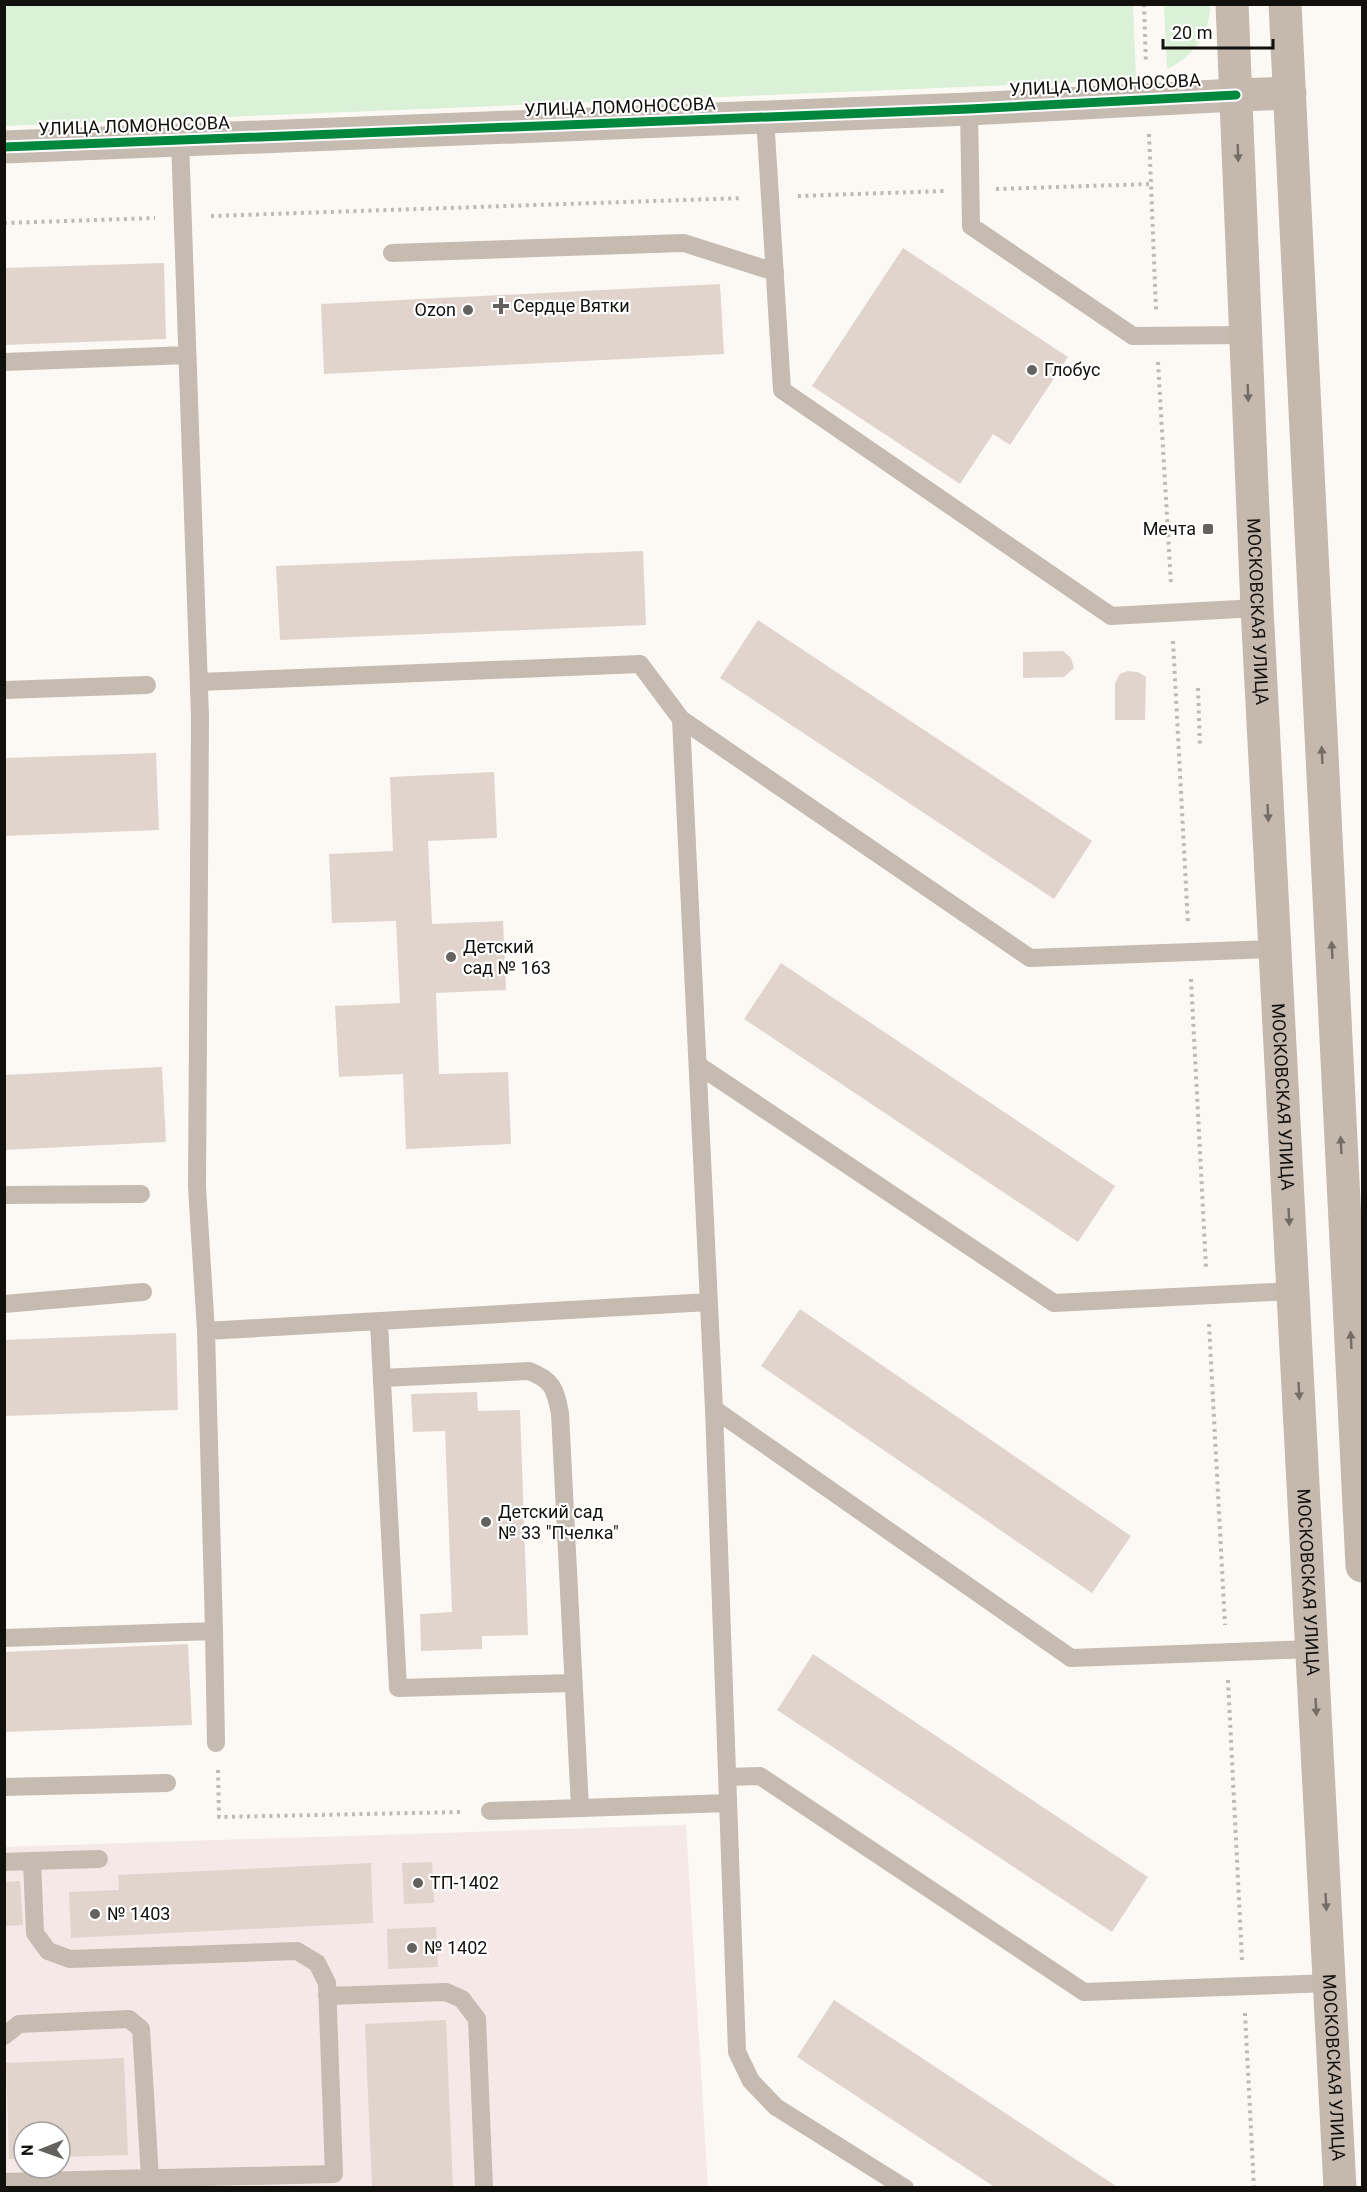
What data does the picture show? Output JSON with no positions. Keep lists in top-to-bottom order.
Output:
{
  "streets": {
    "main road": ["МОСКОВСКАЯ УЛИЦА"],
    "street": ["УЛИЦА ЛОМОНОСОВА"]
  },
  "crossings": [
    ["УЛИЦА ЛОМОНОСОВА", "МОСКОВСКАЯ УЛИЦА"]
  ],
  "places": {
    "health": ["Сердце Вятки"],
    "other": [
      "Ozon",
      "Глобус",
      "Детский сад № 163",
      "Детский сад № 33 \"Пчелка\"",
      "ТП-1402",
      "№ 1403",
      "№ 1402"
    ],
    "transit": ["Мечта"]
  },
  "scale_bar": "20 m",
  "north": "left"
}
